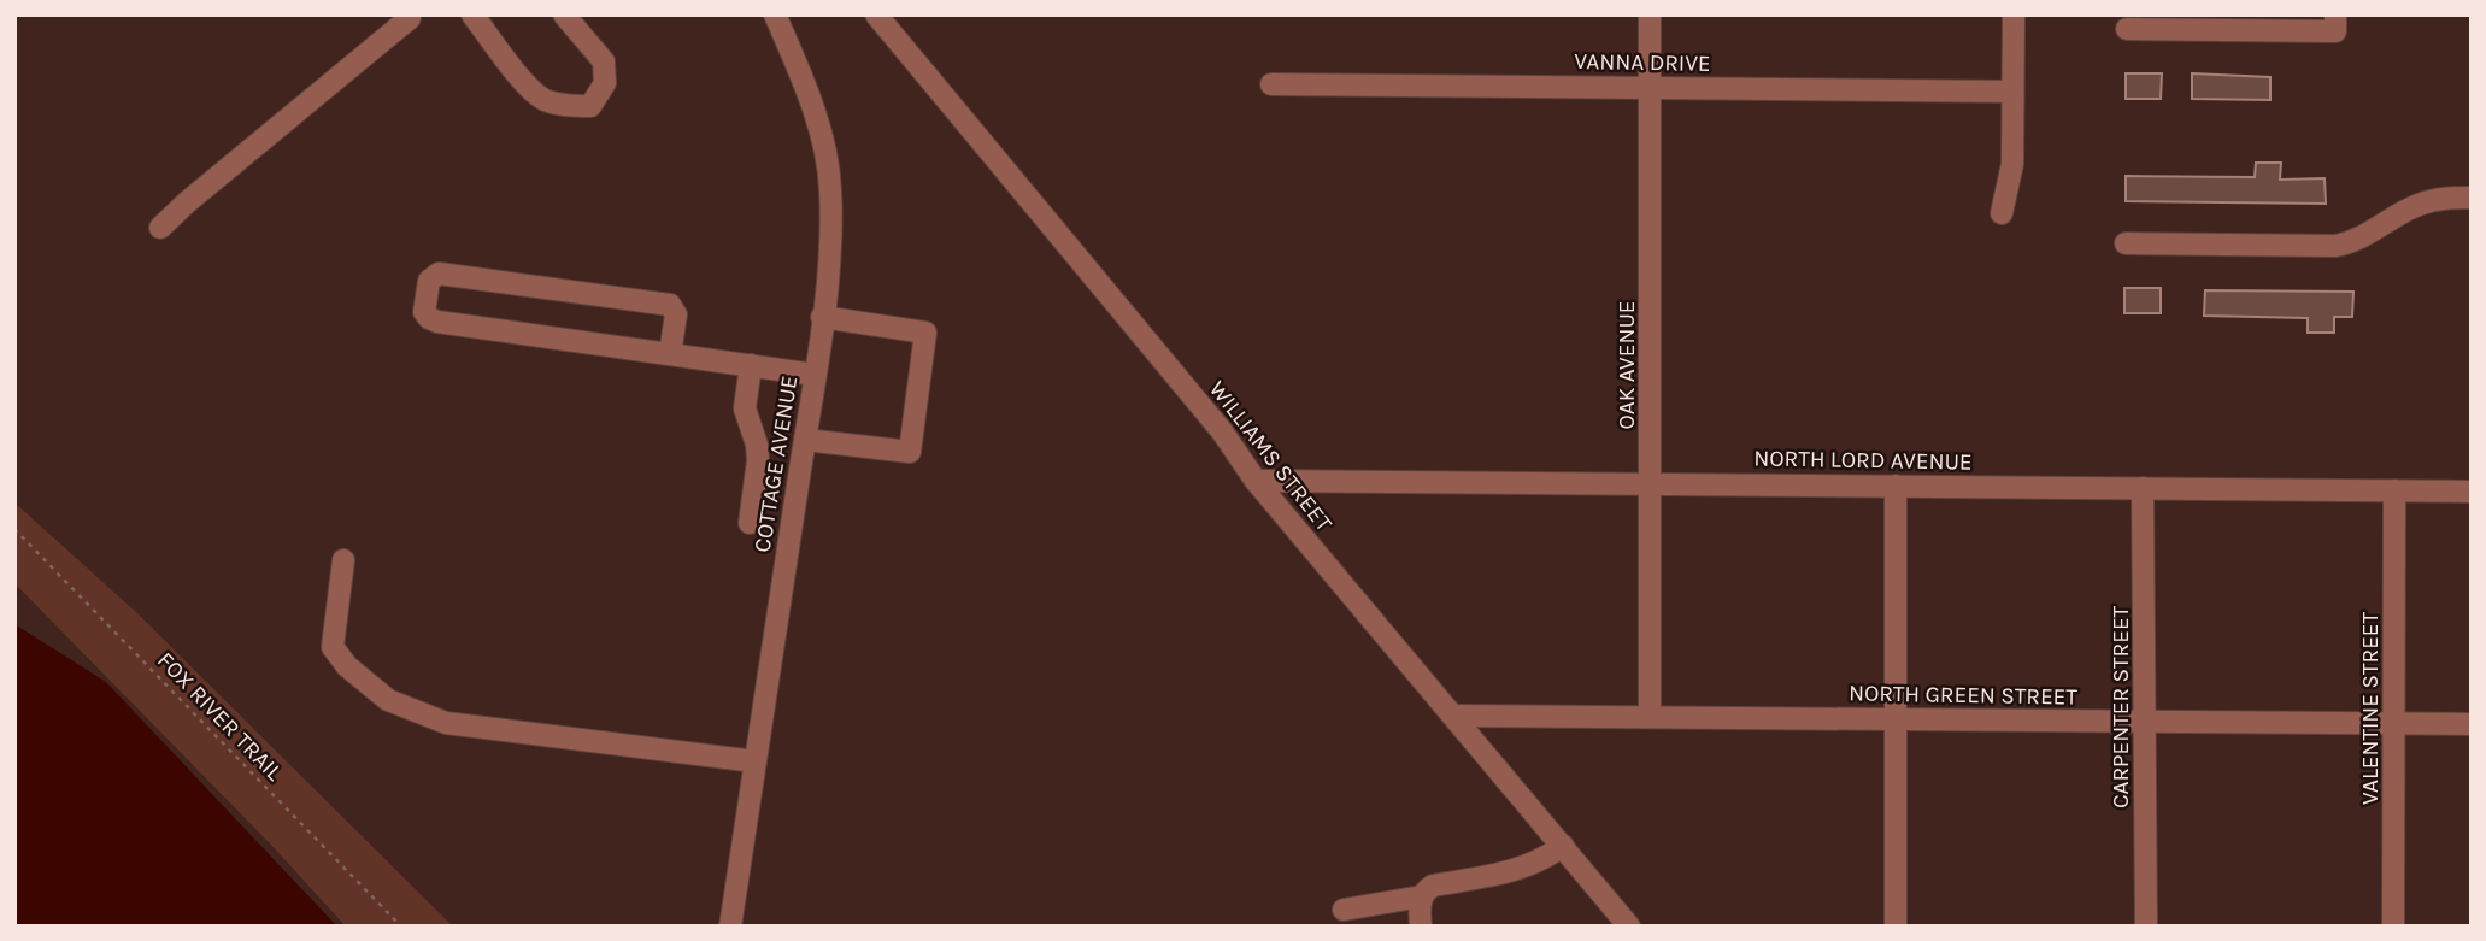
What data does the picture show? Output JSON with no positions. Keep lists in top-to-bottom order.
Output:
{
  "streets": {
    "street": [
      "VANNA DRIVE",
      "OAK AVENUE",
      "WILLIAMS STREET",
      "NORTH LORD AVENUE",
      "COTTAGE AVENUE",
      "NORTH GREEN STREET",
      "CARPENTER STREET",
      "VALENTINE STREET"
    ],
    "path": ["FOX RIVER TRAIL"]
  },
  "crossings": [
    ["VANNA DRIVE", "OAK AVENUE"],
    ["OAK AVENUE", "NORTH LORD AVENUE"],
    ["OAK AVENUE", "NORTH GREEN STREET"],
    ["WILLIAMS STREET", "NORTH LORD AVENUE"],
    ["WILLIAMS STREET", "NORTH GREEN STREET"],
    ["NORTH LORD AVENUE", "CARPENTER STREET"],
    ["NORTH LORD AVENUE", "VALENTINE STREET"],
    ["NORTH GREEN STREET", "CARPENTER STREET"],
    ["NORTH GREEN STREET", "VALENTINE STREET"]
  ]
}
